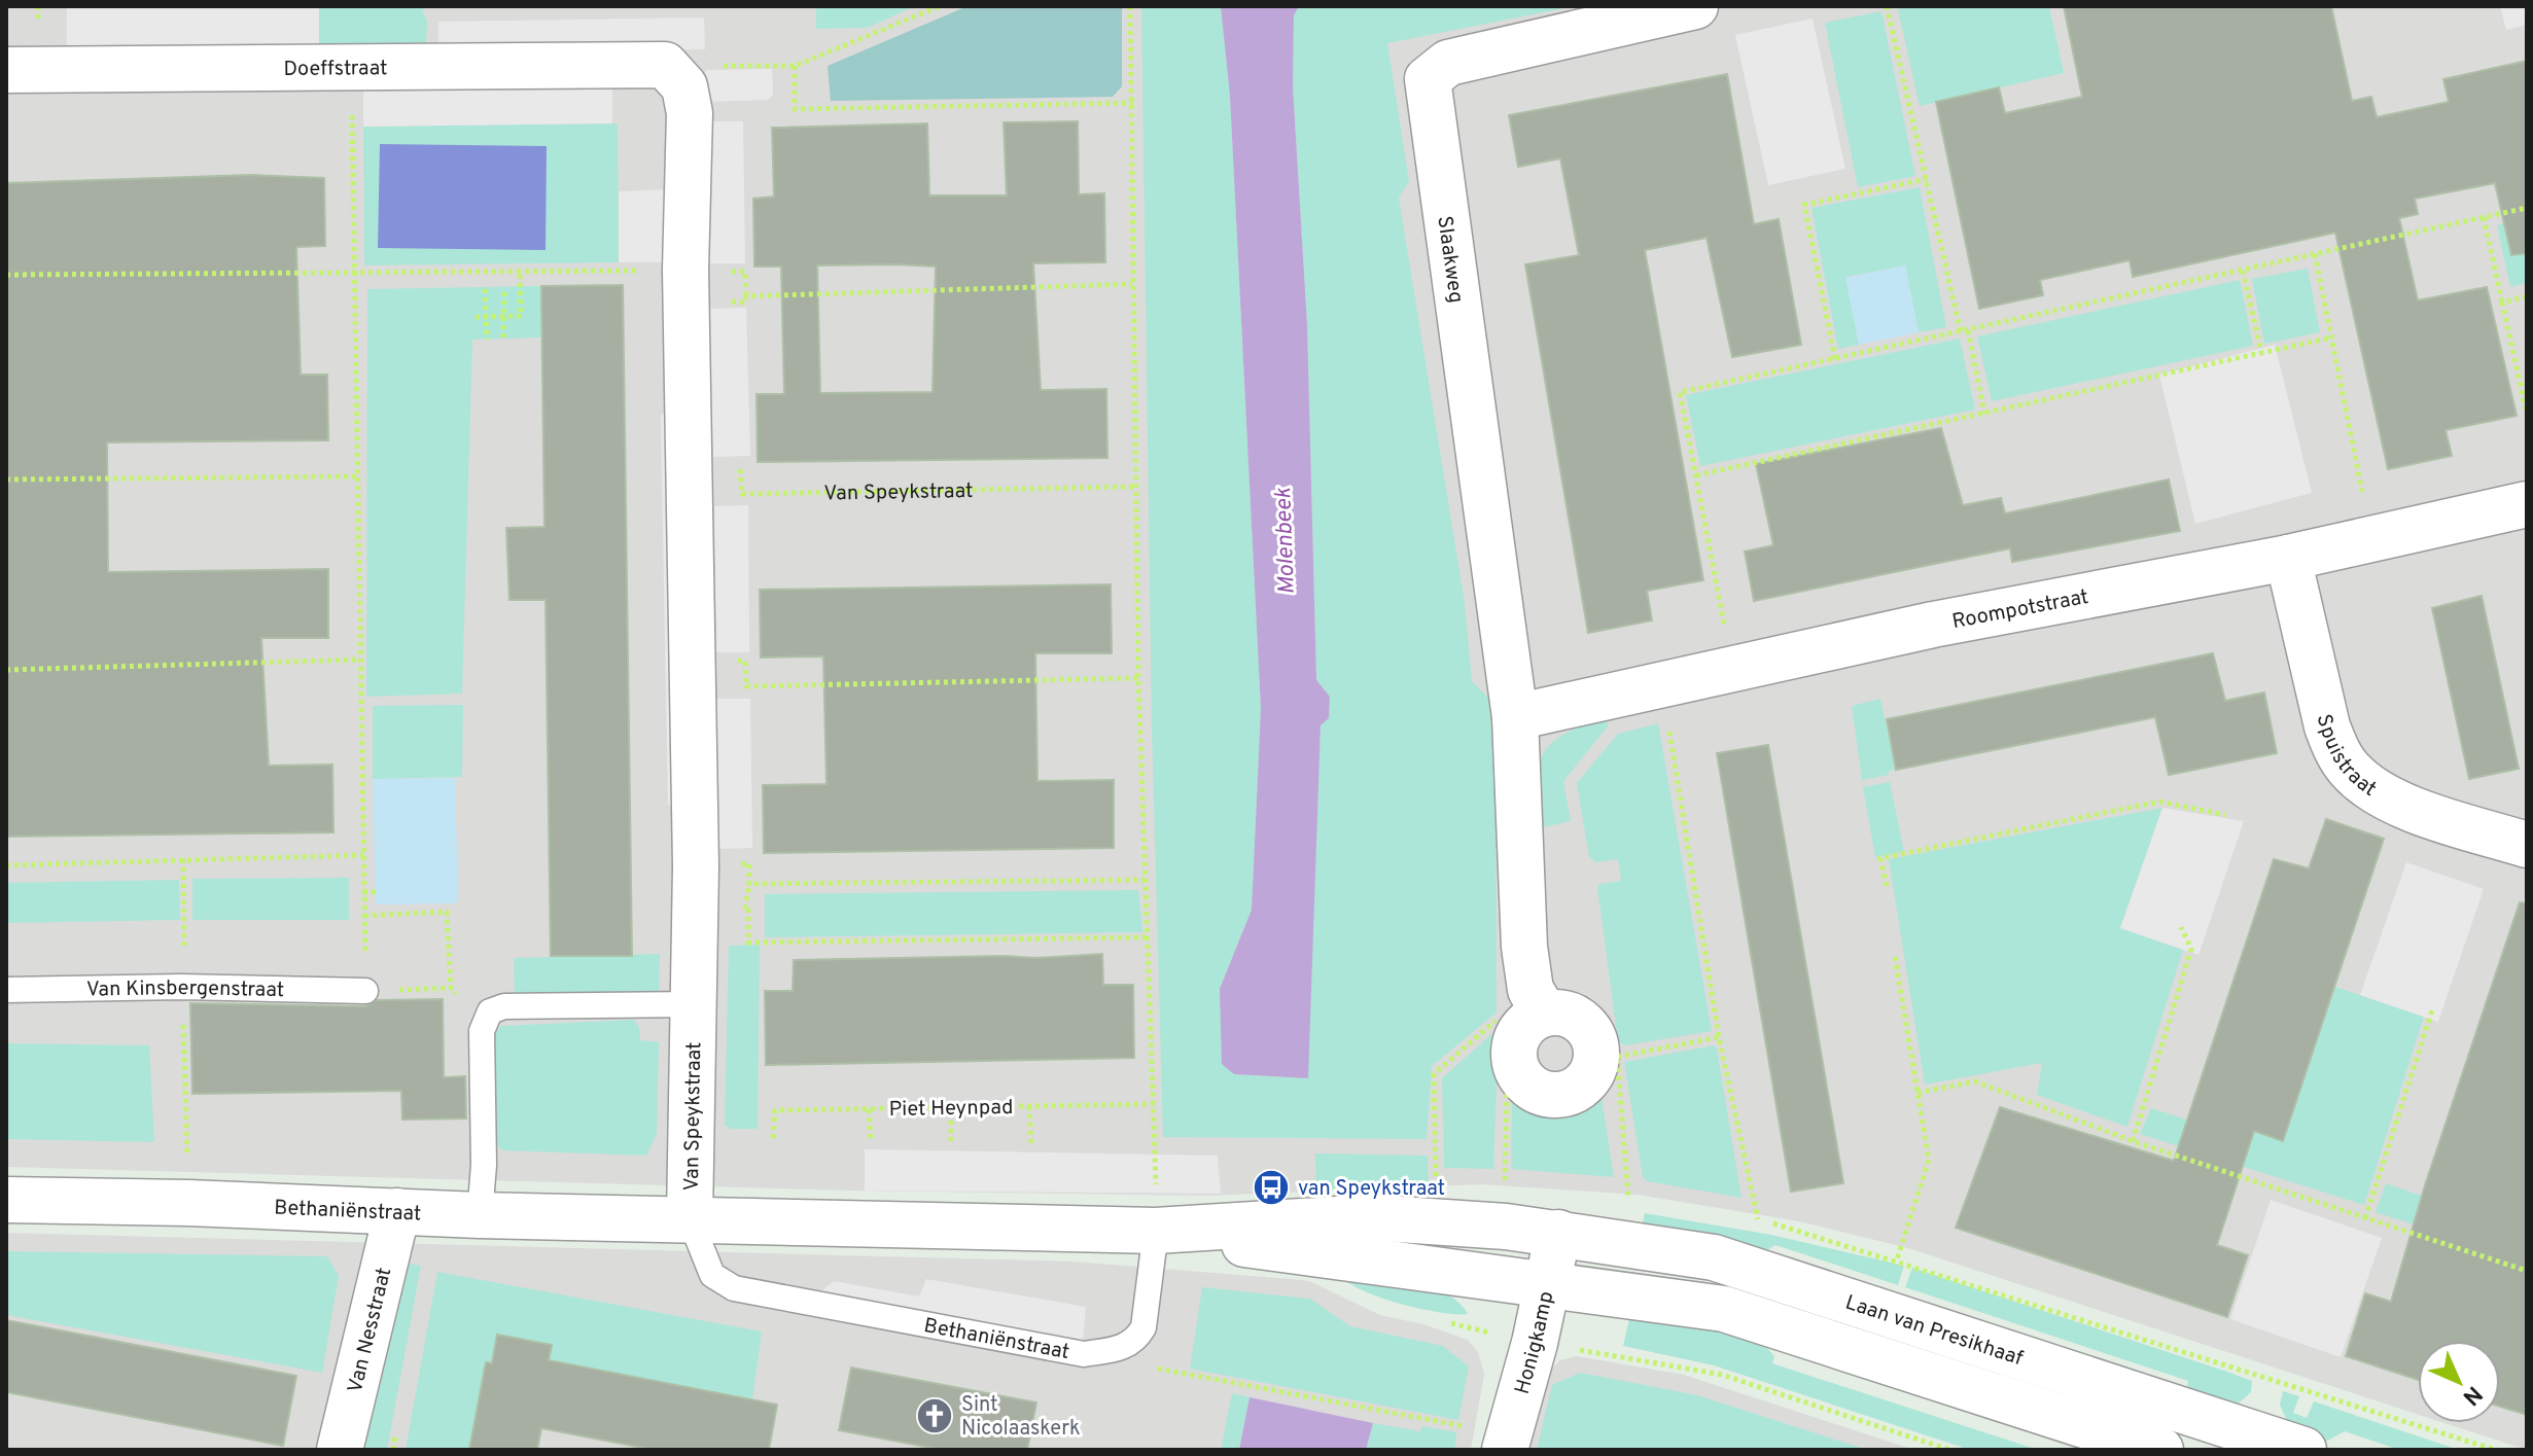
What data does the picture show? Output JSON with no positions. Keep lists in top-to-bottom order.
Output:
{
  "streets": {
    "street": [
      "Doeffstraat",
      "Slaakweg",
      "Van Speykstraat",
      "Roompotstraat",
      "Spuistraat",
      "Bethaniënstraat",
      "Laan van Presikhaaf",
      "Van Nesstraat",
      "Honigkamp"
    ],
    "lane": ["Van Kinsbergenstraat"],
    "path": ["Piet Heynpad"]
  },
  "crossings": [
    ["Doeffstraat", "Van Speykstraat"],
    ["Slaakweg", "Roompotstraat"],
    ["Van Speykstraat", "Bethaniënstraat"],
    ["Roompotstraat", "Spuistraat"],
    ["Bethaniënstraat", "Laan van Presikhaaf"],
    ["Bethaniënstraat", "Van Nesstraat"],
    ["Bethaniënstraat", "Honigkamp"],
    ["Laan van Presikhaaf", "Honigkamp"]
  ],
  "water": ["Molenbeek"],
  "places": {
    "bus stop": ["van Speykstraat"],
    "church": ["Sint Nicolaaskerk"]
  },
  "north": "bottom right"
}
